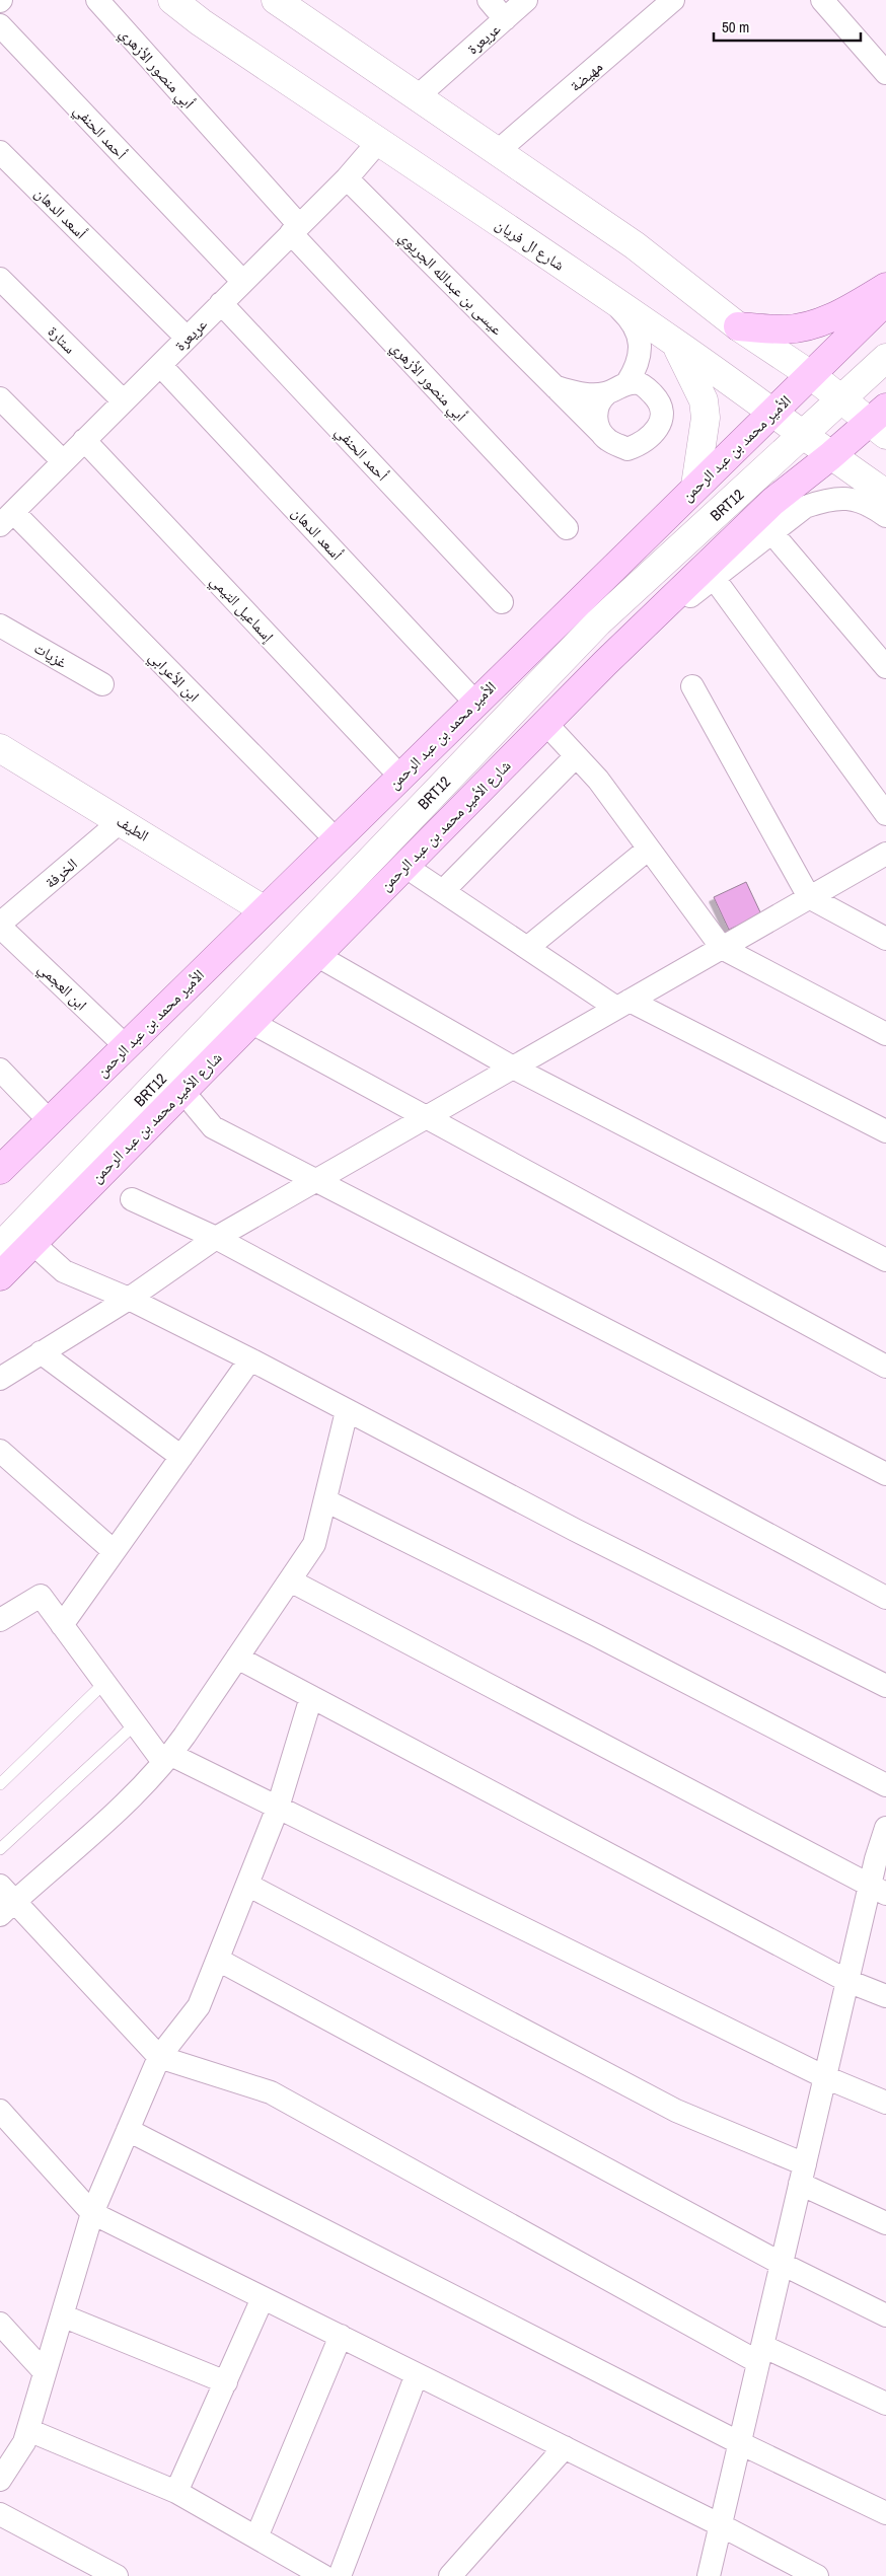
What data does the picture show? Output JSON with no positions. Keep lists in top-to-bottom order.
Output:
{
  "streets": {
    "main road": [
      "شارع ال فريان",
      "الأمير محمد بن عبد الرحمن",
      "BRT12",
      "شارع الأمير محمد بن عبد الرحمن",
      "الطيف"
    ],
    "street": [
      "عريعرة",
      "أبي منصور الأزهري",
      "مهيضة",
      "أحمد الحنفي",
      "أسعد الدهان",
      "عيسى بن عبدالله الجريوي",
      "ستارة",
      "إسماعيل التيمي",
      "غزيات",
      "ابن الأعرابي",
      "الخرفة",
      "ابن العجمي"
    ]
  },
  "crossings": [
    ["عريعرة", "أبي منصور الأزهري"],
    ["عريعرة", "أحمد الحنفي"],
    ["عريعرة", "أسعد الدهان"],
    ["عريعرة", "شارع ال فريان"],
    ["عريعرة", "عيسى بن عبدالله الجريوي"],
    ["عريعرة", "ستارة"],
    ["عريعرة", "إسماعيل التيمي"],
    ["عريعرة", "ابن الأعرابي"],
    ["أسعد الدهان", "الأمير محمد بن عبد الرحمن"],
    ["شارع ال فريان", "الأمير محمد بن عبد الرحمن"],
    ["شارع ال فريان", "BRT12"],
    ["شارع ال فريان", "شارع الأمير محمد بن عبد الرحمن"],
    ["الأمير محمد بن عبد الرحمن", "إسماعيل التيمي"],
    ["الأمير محمد بن عبد الرحمن", "ابن الأعرابي"],
    ["الأمير محمد بن عبد الرحمن", "الطيف"],
    ["الأمير محمد بن عبد الرحمن", "ابن العجمي"],
    ["الطيف", "الخرفة"],
    ["الخرفة", "ابن العجمي"]
  ],
  "scale_bar": "50 m"
}
